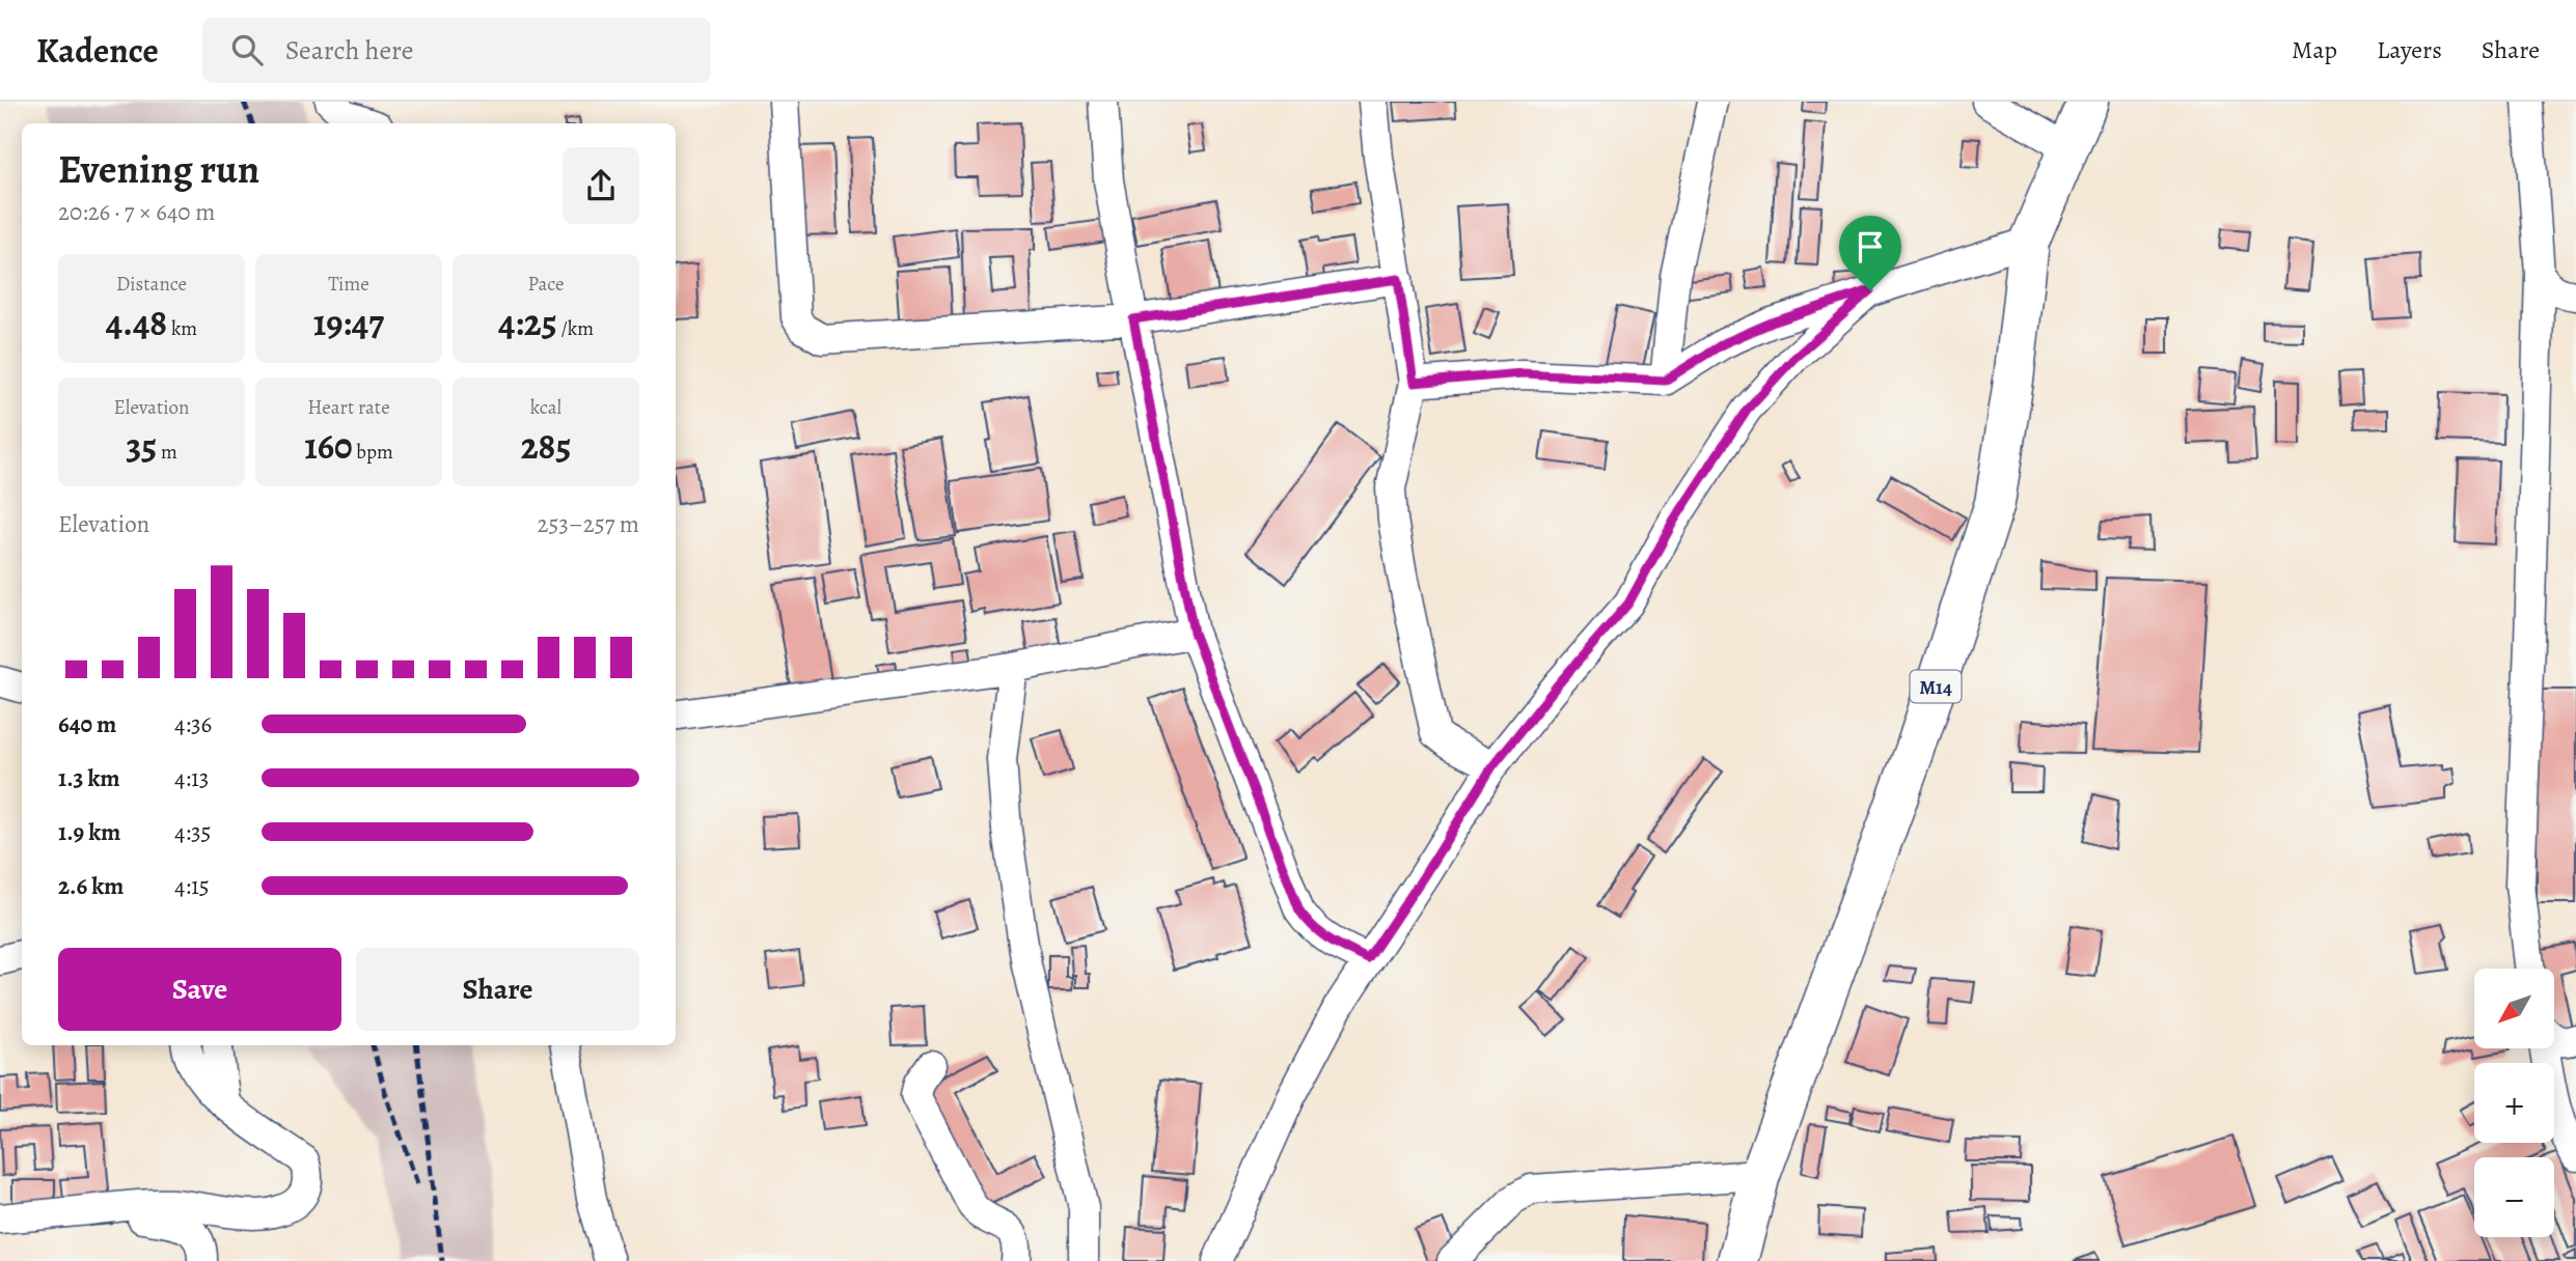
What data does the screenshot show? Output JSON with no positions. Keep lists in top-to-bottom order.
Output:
{
  "streets": {
    "main road": ["M14"]
  },
  "north": "bottom left",
  "page": {
    "header": "Kadence",
    "search": "Search here",
    "nav": ["Map", "Layers", "Share"],
    "heading": ["Evening run", "20:26 · 7 × 640 m"],
    "stats": [
      ["Distance", "4.48 km"],
      ["Time", "19:47"],
      ["Pace", "4:25 /km"],
      ["Elevation", "35 m"],
      ["Heart rate", "160 bpm"],
      ["kcal", "285"]
    ],
    "chart": ["Elevation", "253–257 m"],
    "list": [
      {
        "name": "640 m",
        "note": "4:36"
      },
      {
        "name": "1.3 km",
        "note": "4:13"
      },
      {
        "name": "1.9 km",
        "note": "4:35"
      },
      {
        "name": "2.6 km",
        "note": "4:15"
      }
    ],
    "buttons": ["Save", "Share"],
    "map_buttons": ["+", "−"]
  }
}
